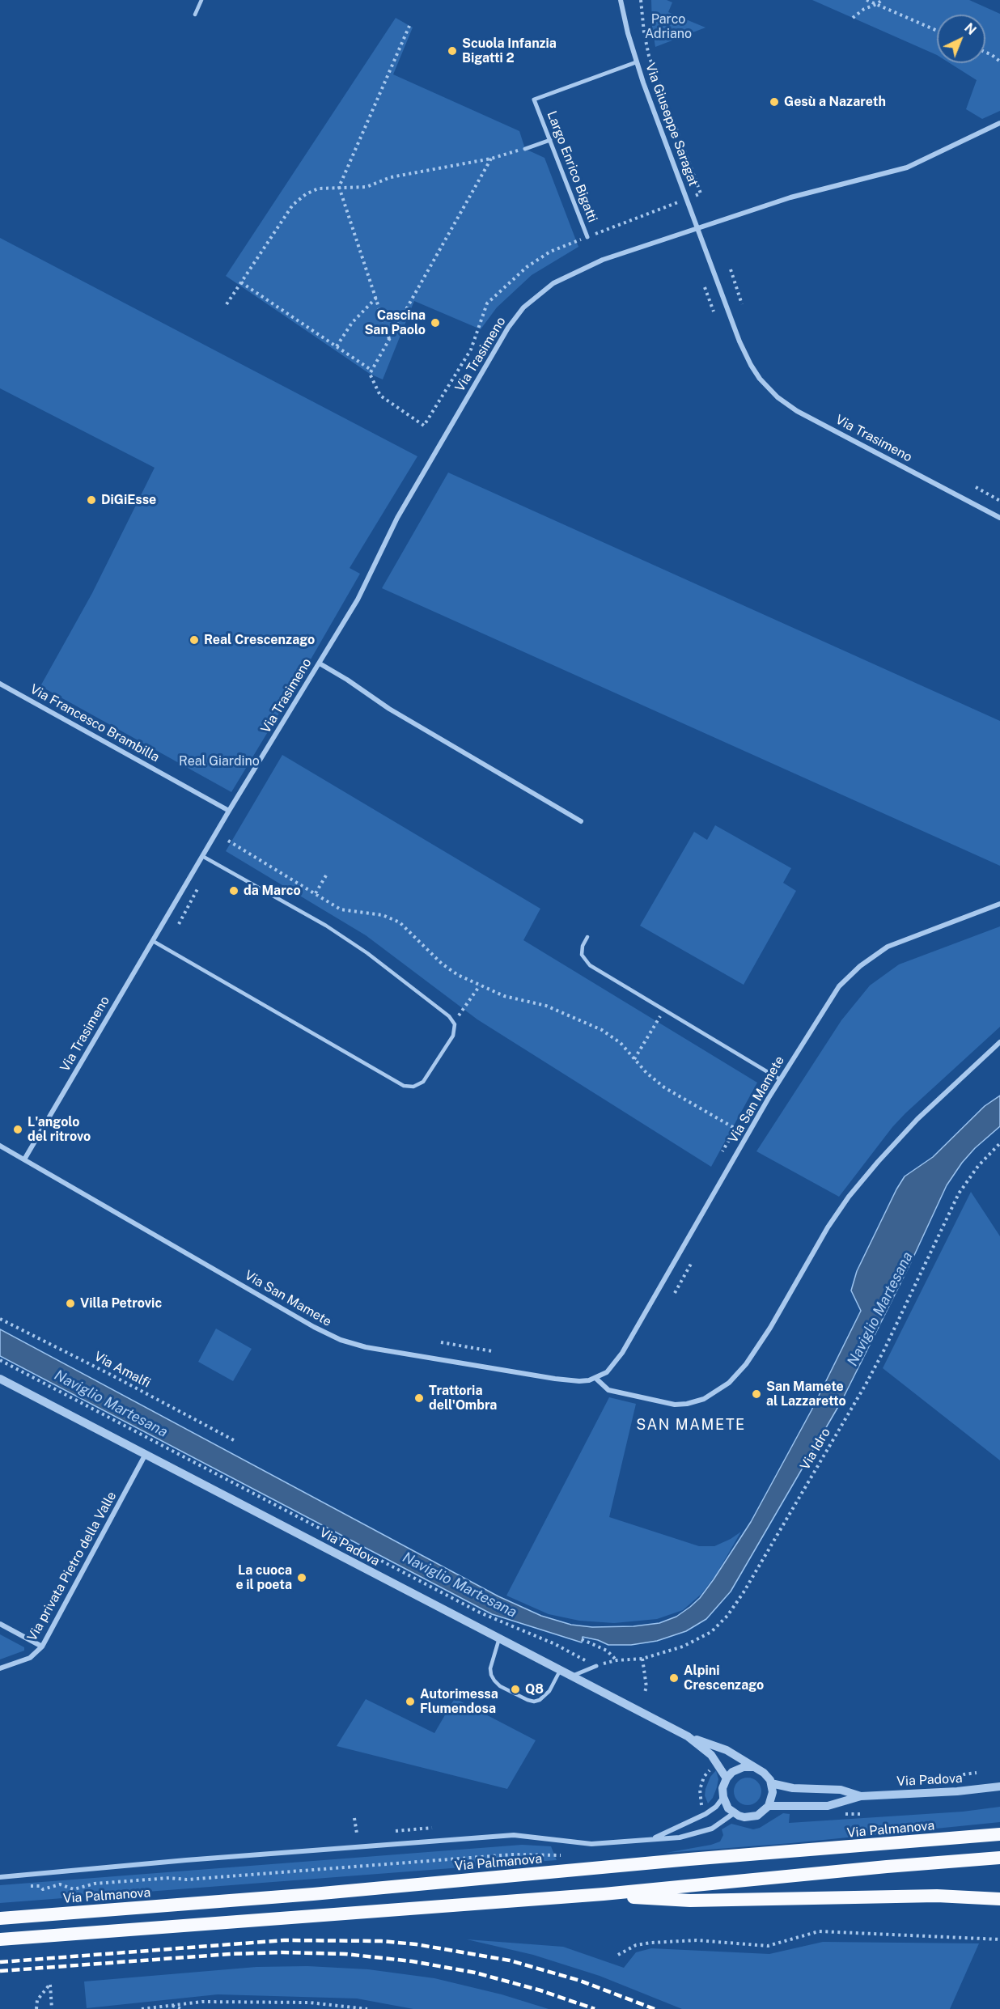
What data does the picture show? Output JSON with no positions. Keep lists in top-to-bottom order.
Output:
{
  "streets": {
    "highway": ["Via Palmanova"],
    "street": [
      "Via Giuseppe Saragat",
      "Largo Enrico Bigatti",
      "Via Trasimeno",
      "Via Francesco Brambilla",
      "Via San Mamete",
      "Via Padova",
      "Via privata Pietro della Valle"
    ],
    "path": ["Via Amalfi", "Via Idro"]
  },
  "crossings": [
    ["Via Giuseppe Saragat", "Largo Enrico Bigatti"],
    ["Via Giuseppe Saragat", "Via Trasimeno"],
    ["Via Trasimeno", "Via Francesco Brambilla"],
    ["Via Trasimeno", "Via San Mamete"],
    ["Via Padova", "Via privata Pietro della Valle"],
    ["Via Padova", "Via Palmanova"]
  ],
  "districts": ["SAN MAMETE"],
  "water": ["Naviglio Martesana"],
  "parks": ["Parco Adriano", "Real Giardino"],
  "places": [
    "Scuola Infanzia Bigatti 2",
    "Gesù a Nazareth",
    "Cascina San Paolo",
    "DiGiEsse",
    "Real Crescenzago",
    "da Marco",
    "L'angolo del ritrovo",
    "Villa Petrovic",
    "San Mamete al Lazzaretto",
    "Trattoria dell'Ombra",
    "La cuoca e il poeta",
    "Alpini Crescenzago",
    "Q8",
    "Autorimessa Flumendosa"
  ],
  "north": "top right"
}
